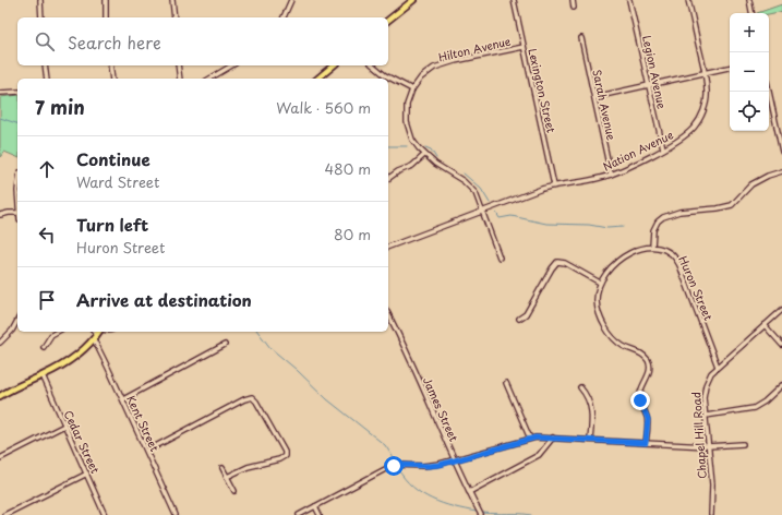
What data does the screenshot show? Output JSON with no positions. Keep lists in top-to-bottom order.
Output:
{
  "streets": {
    "street": [
      "Hilton Avenue",
      "Legion Avenue",
      "Lexington Street",
      "Sarah Avenue",
      "Nation Avenue",
      "Huron Street",
      "James Street",
      "Kent Street",
      "Chapel Hill Road",
      "Cedar Street"
    ]
  },
  "crossings": [
    ["Hilton Avenue", "Lexington Street"],
    ["Legion Avenue", "Nation Avenue"],
    ["Lexington Street", "Nation Avenue"],
    ["Sarah Avenue", "Nation Avenue"],
    ["Huron Street", "Chapel Hill Road"]
  ],
  "page": {
    "map_buttons": ["+", "−"],
    "search": "Search here",
    "heading": ["7 min", "Walk · 560 m"],
    "list": [
      ["Continue", "Ward Street", "480 m"],
      ["Turn left", "Huron Street", "80 m"],
      "Arrive at destination"
    ]
  }
}
